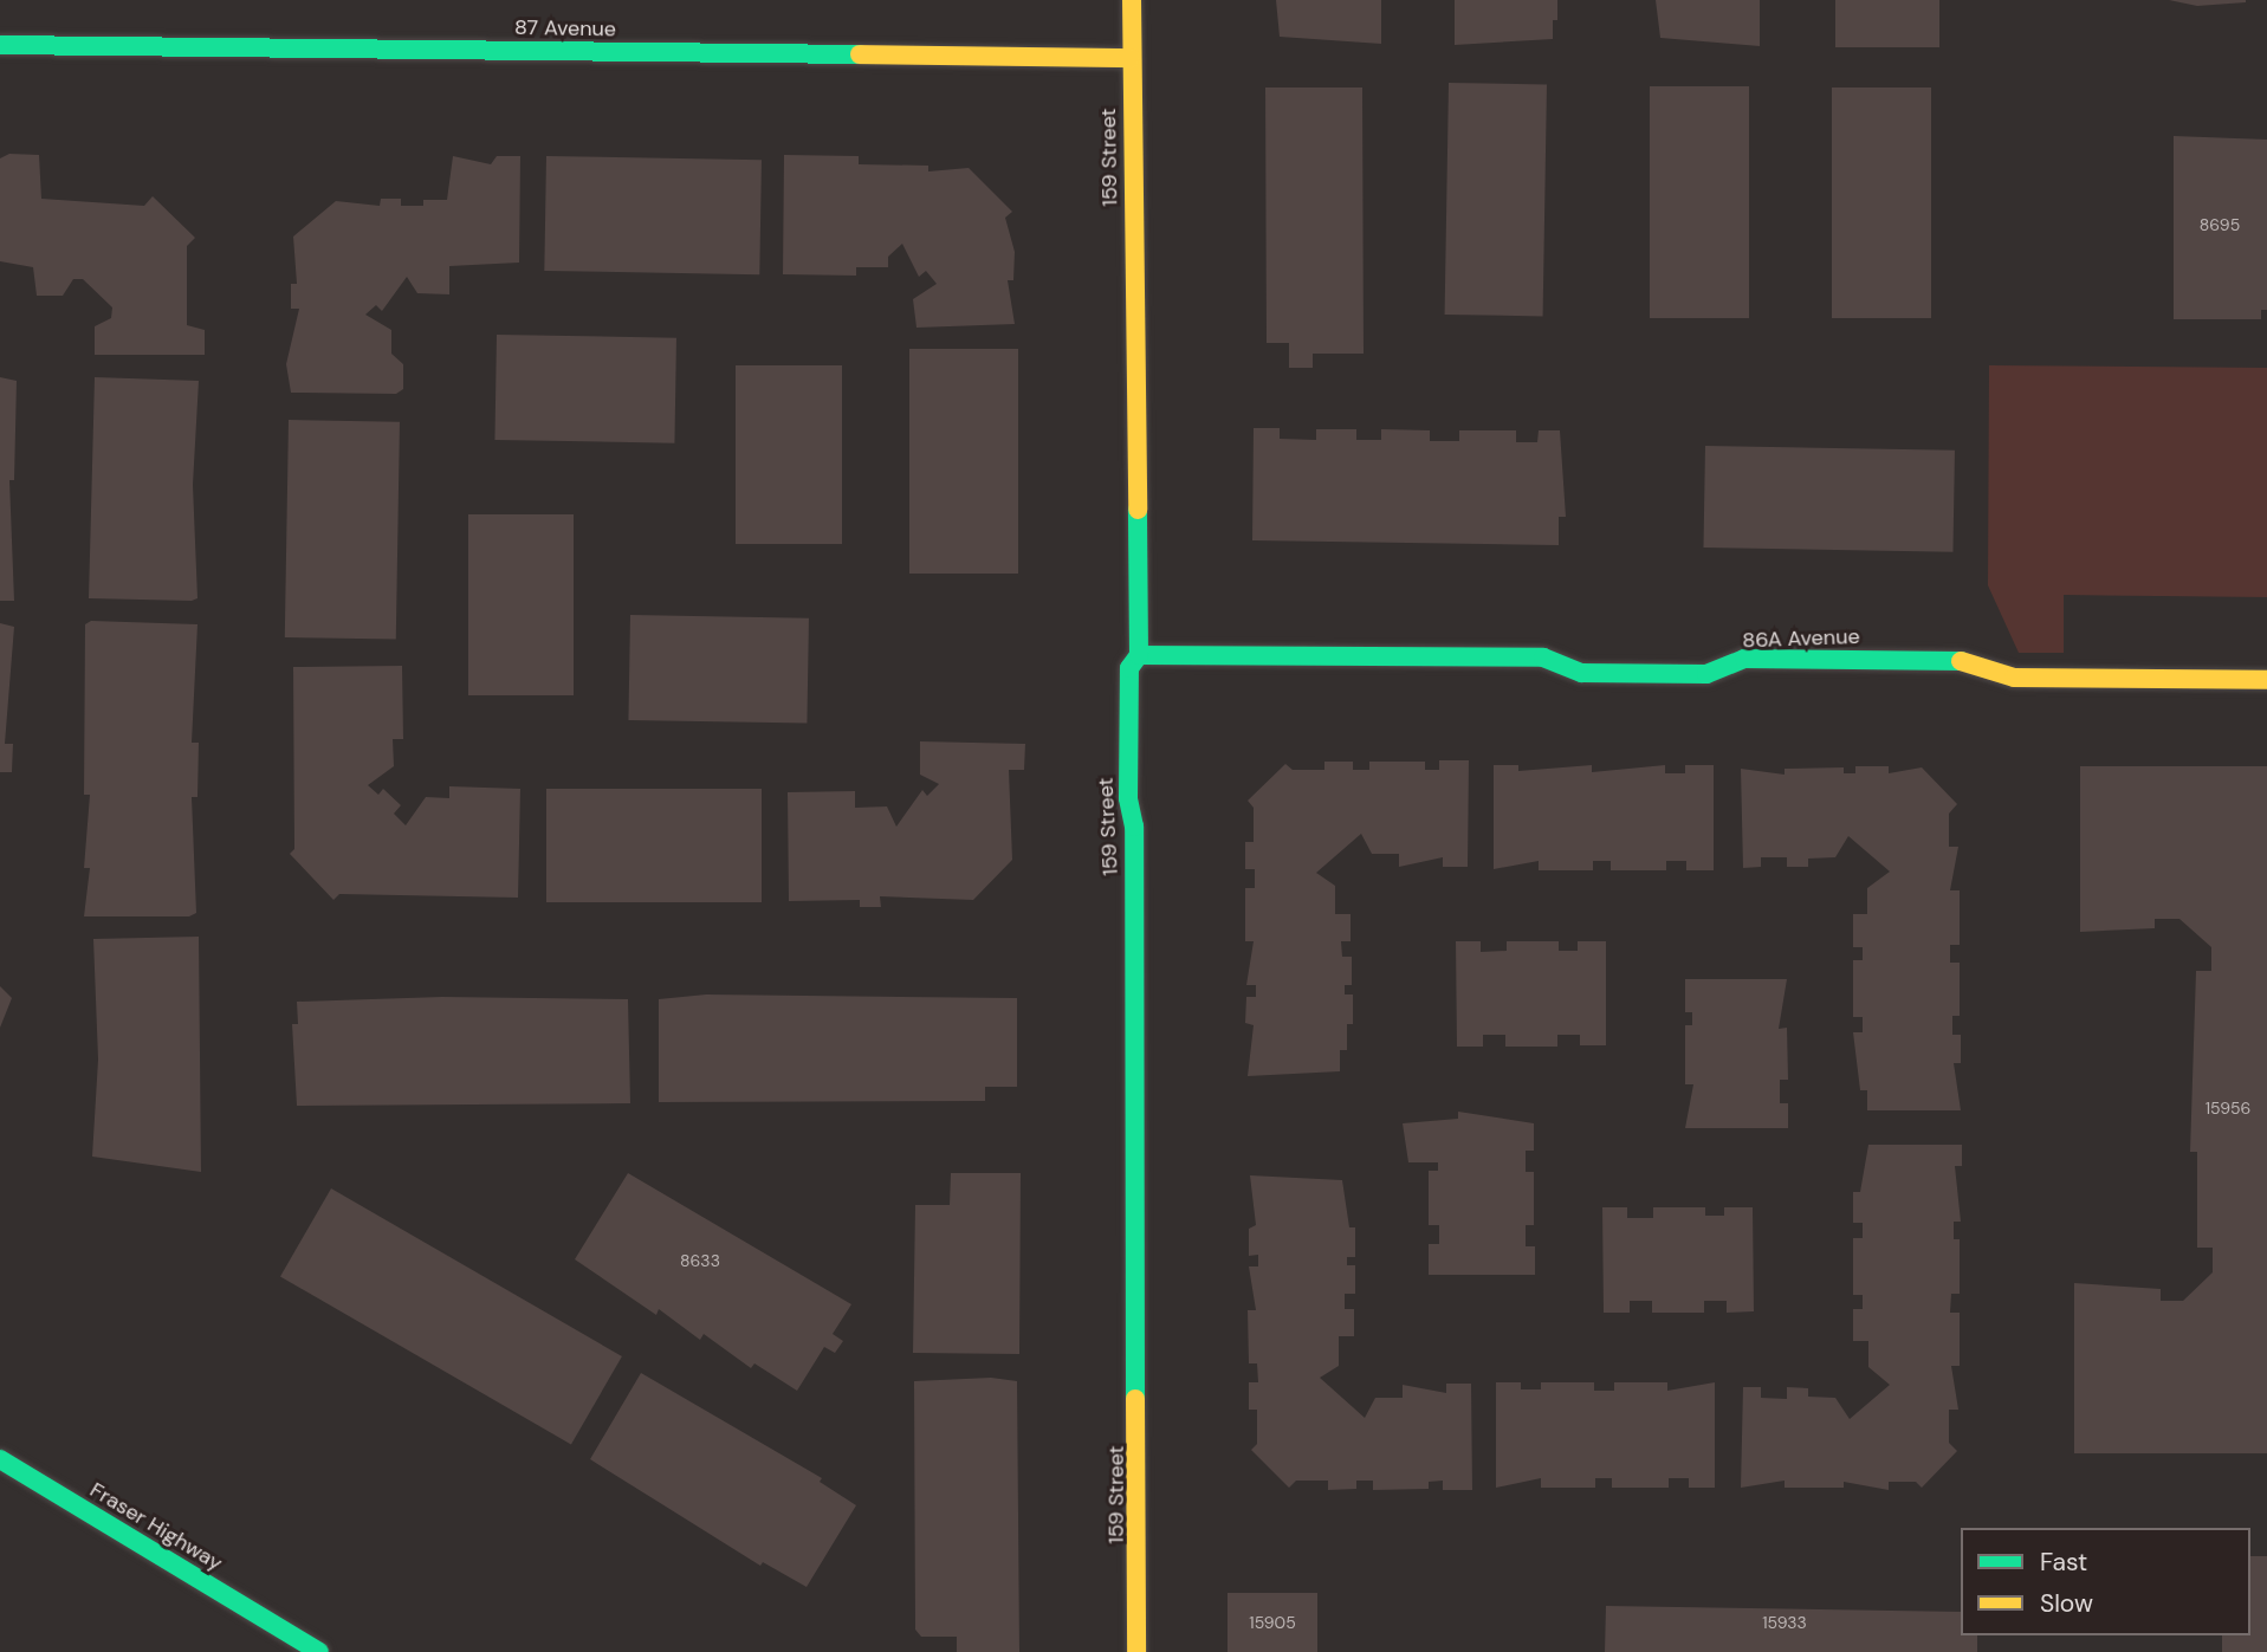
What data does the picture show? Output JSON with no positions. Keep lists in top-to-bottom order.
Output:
{
  "streets": {
    "street": [
      "87 Avenue",
      "159 Street",
      "86A Avenue",
      "Fraser Highway"
    ]
  },
  "crossings": [
    ["87 Avenue", "159 Street"],
    ["159 Street", "86A Avenue"]
  ],
  "house_numbers": [
    "8695",
    "15956",
    "8633",
    "15905",
    "15933"
  ],
  "legend": ["Fast", "Slow"]
}
